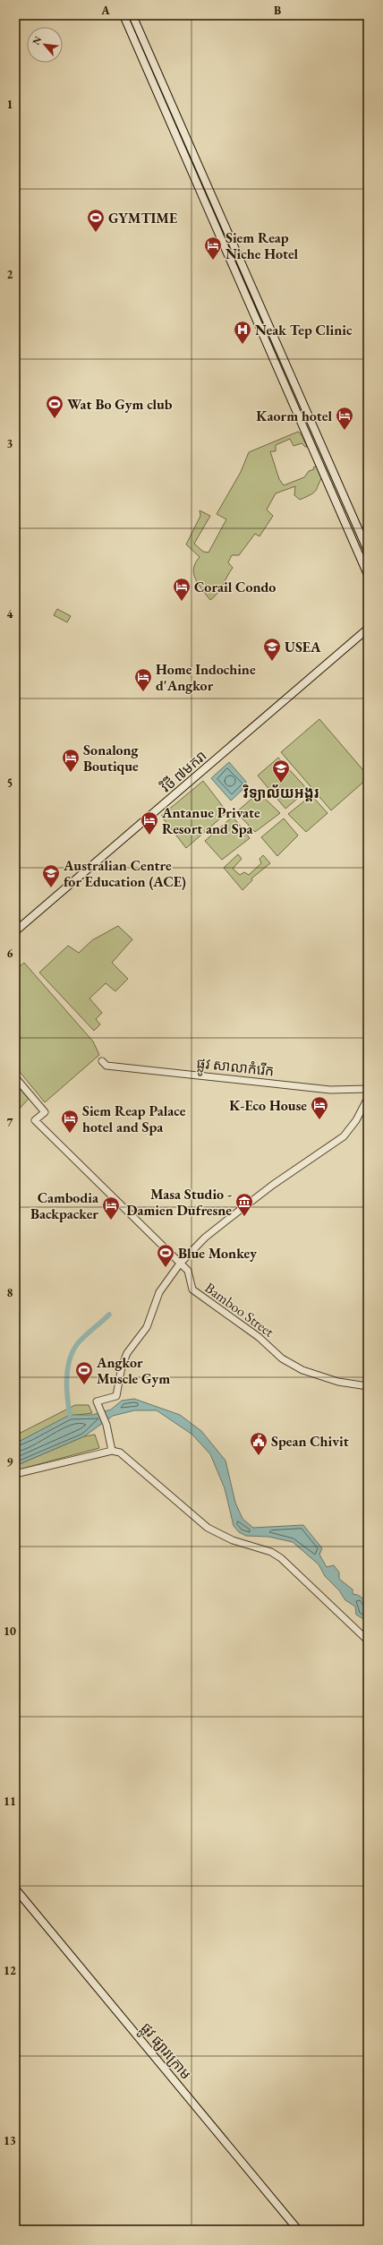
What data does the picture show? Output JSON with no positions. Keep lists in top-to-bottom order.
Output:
{
  "streets": {
    "main road": ["វិថី ៧មករា", "ផ្លូវ ផ្សារក្រោម"],
    "street": ["ផ្លូវ សាលាកំរើក", "Bamboo Street"]
  },
  "places": {
    "sports": [
      "GYMTIME",
      "Wat Bo Gym club",
      "Blue Monkey",
      "Angkor Muscle Gym"
    ],
    "hotel": [
      "Siem Reap Niche Hotel",
      "Kaorm hotel",
      "Corail Condo",
      "Home Indochine d'Angkor",
      "Sonalong Boutique",
      "Antanue Private Resort and Spa",
      "K-Eco House",
      "Siem Reap Palace hotel and Spa",
      "Cambodia Backpacker"
    ],
    "hospital": ["Neak Tep Clinic"],
    "school or university": ["USEA", "វិទ្យាល័យអង្គរ", "Australian Centre for Education (ACE)"],
    "museum": ["Masa Studio - Damien Dufresne"],
    "public building": ["Spean Chivit"]
  },
  "north": "top left",
  "grid": {
    "columns": ["A", "B"],
    "rows": [
      "1",
      "2",
      "3",
      "4",
      "5",
      "6",
      "7",
      "8",
      "9",
      "10",
      "11",
      "12",
      "13"
    ]
  }
}
